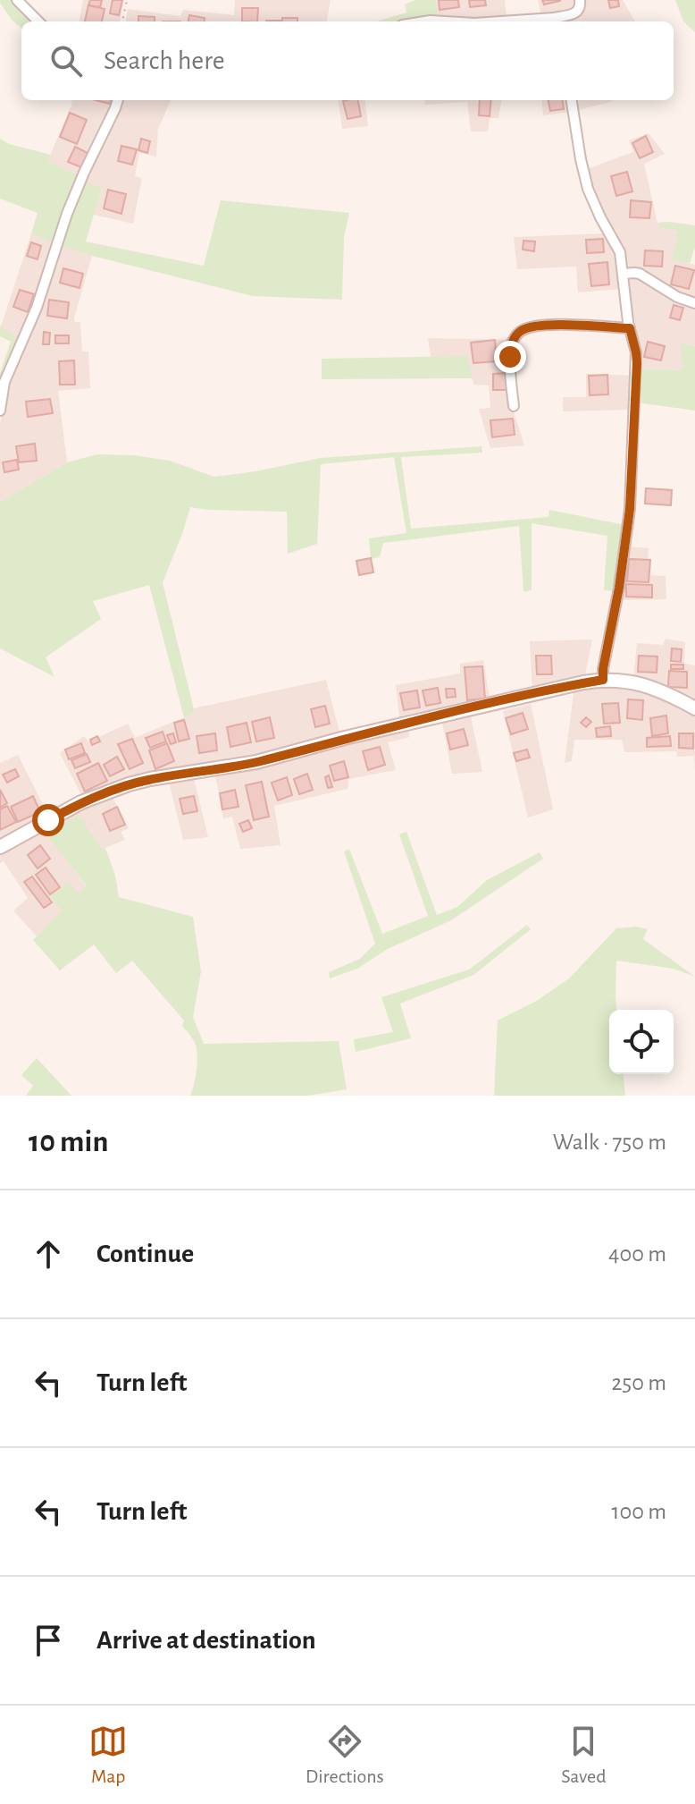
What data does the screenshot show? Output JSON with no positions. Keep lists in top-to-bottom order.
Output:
{
  "page": {
    "search": "Search here",
    "heading": ["10 min", "Walk · 750 m"],
    "list": [
      ["Continue", "400 m"],
      ["Turn left", "250 m"],
      ["Turn left", "100 m"],
      "Arrive at destination"
    ],
    "nav": ["Map", "Directions", "Saved"]
  }
}
